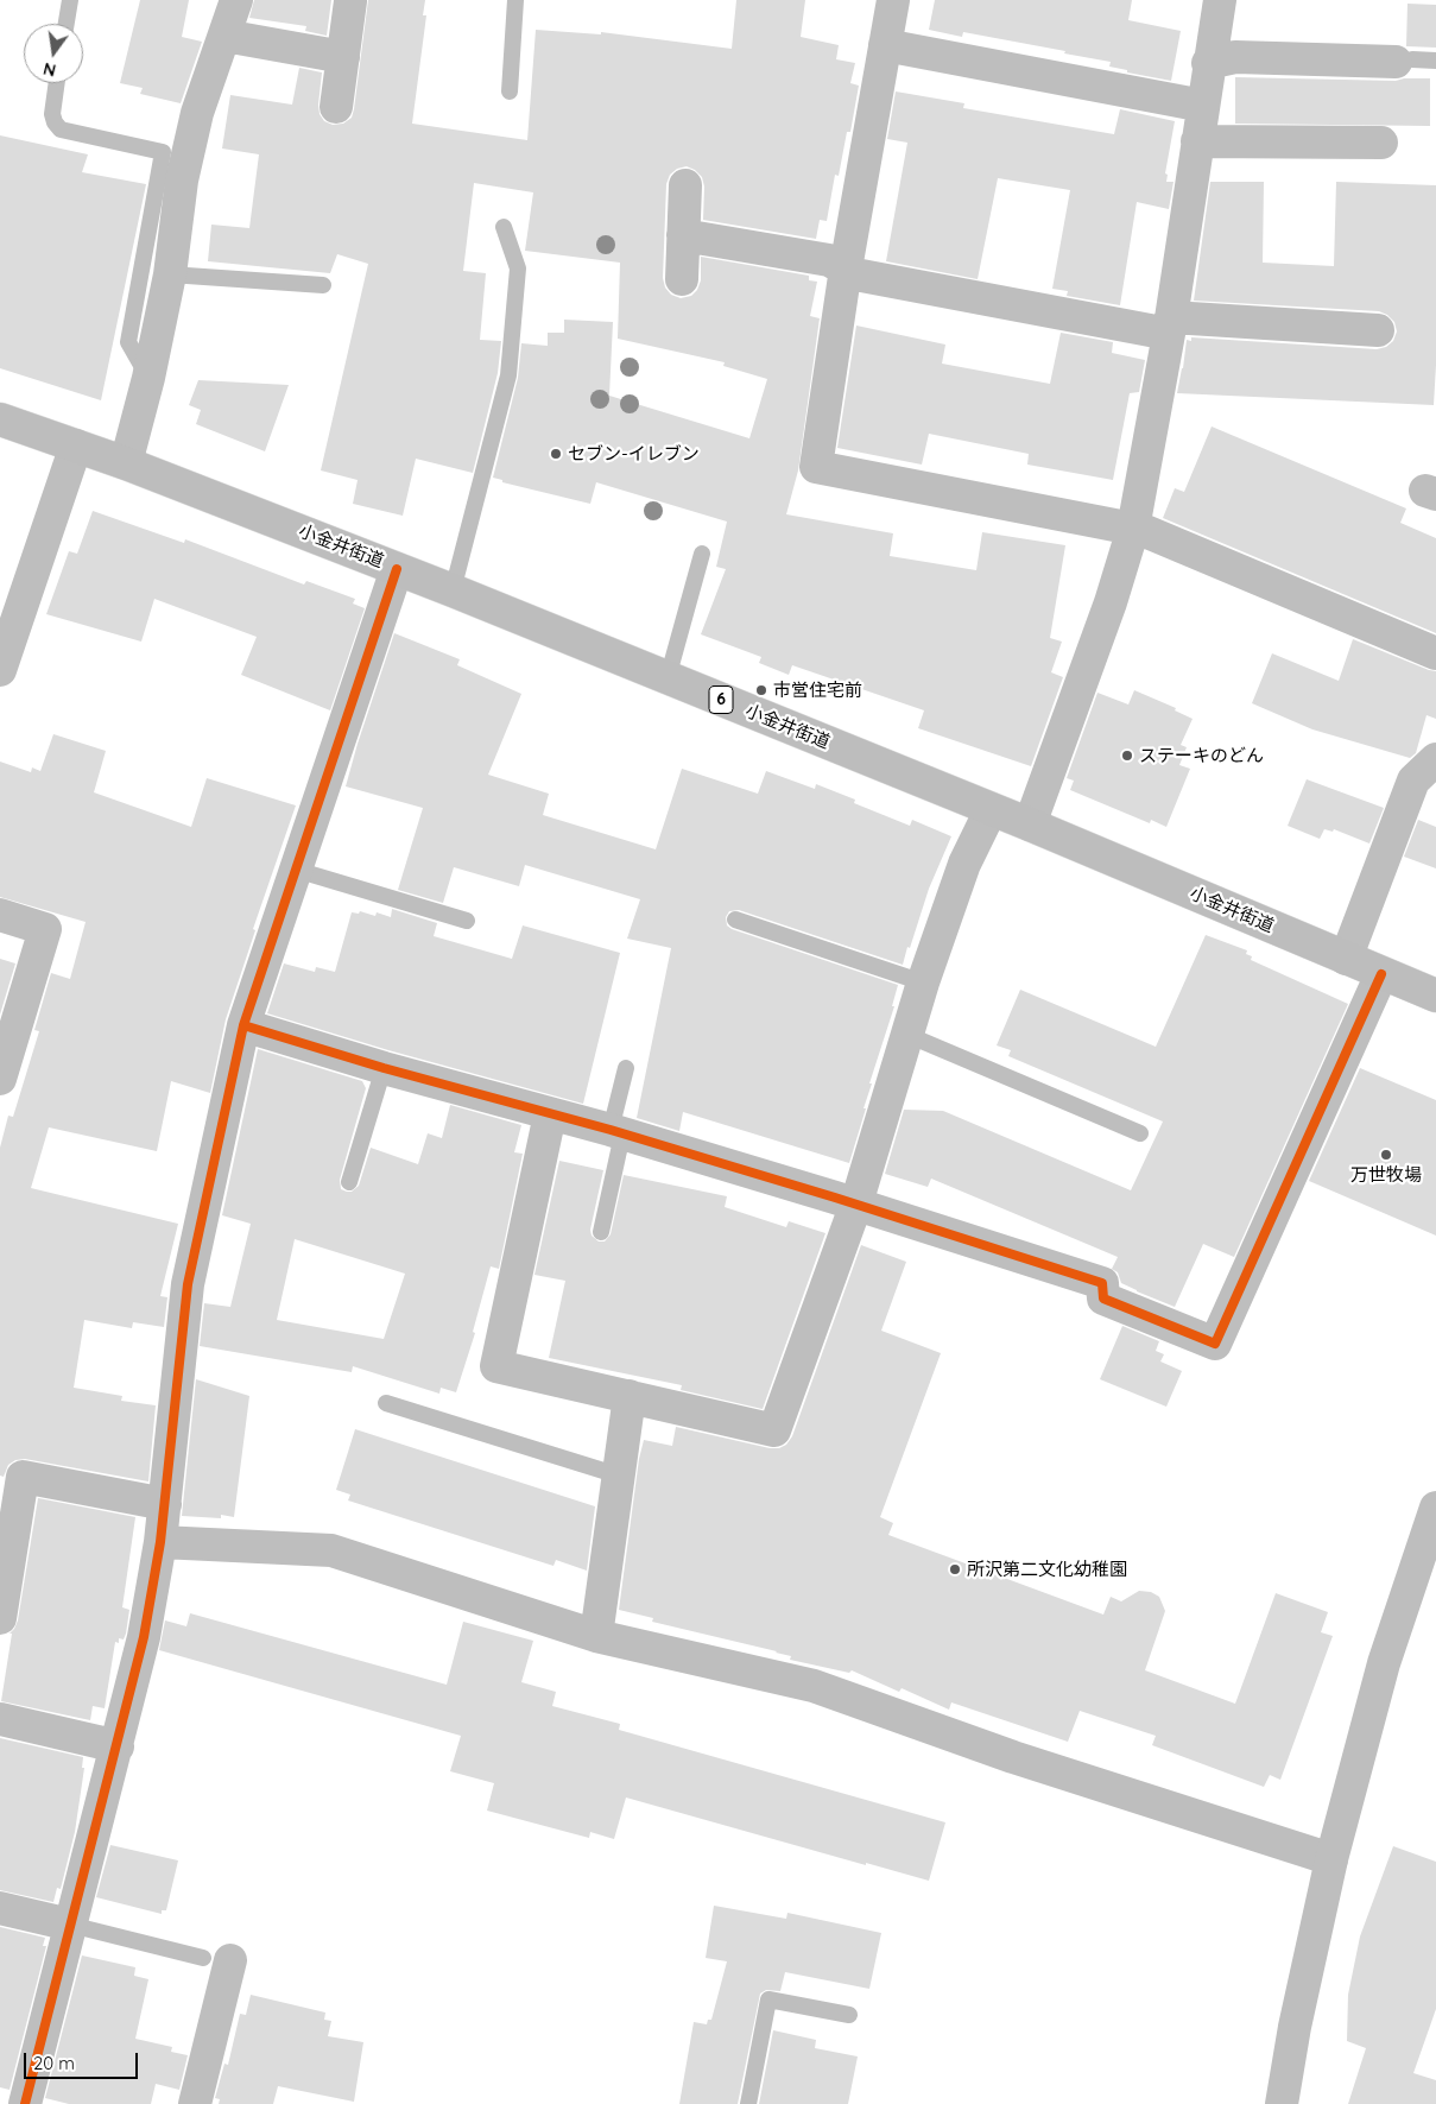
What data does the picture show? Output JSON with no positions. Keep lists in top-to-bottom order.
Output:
{
  "streets": {
    "main road": ["小金井街道", "6"]
  },
  "places": [
    "セブン-イレブン",
    "市営住宅前",
    "ステーキのどん",
    "万世牧場",
    "所沢第二文化幼稚園"
  ],
  "scale_bar": "20 m",
  "north": "bottom"
}
